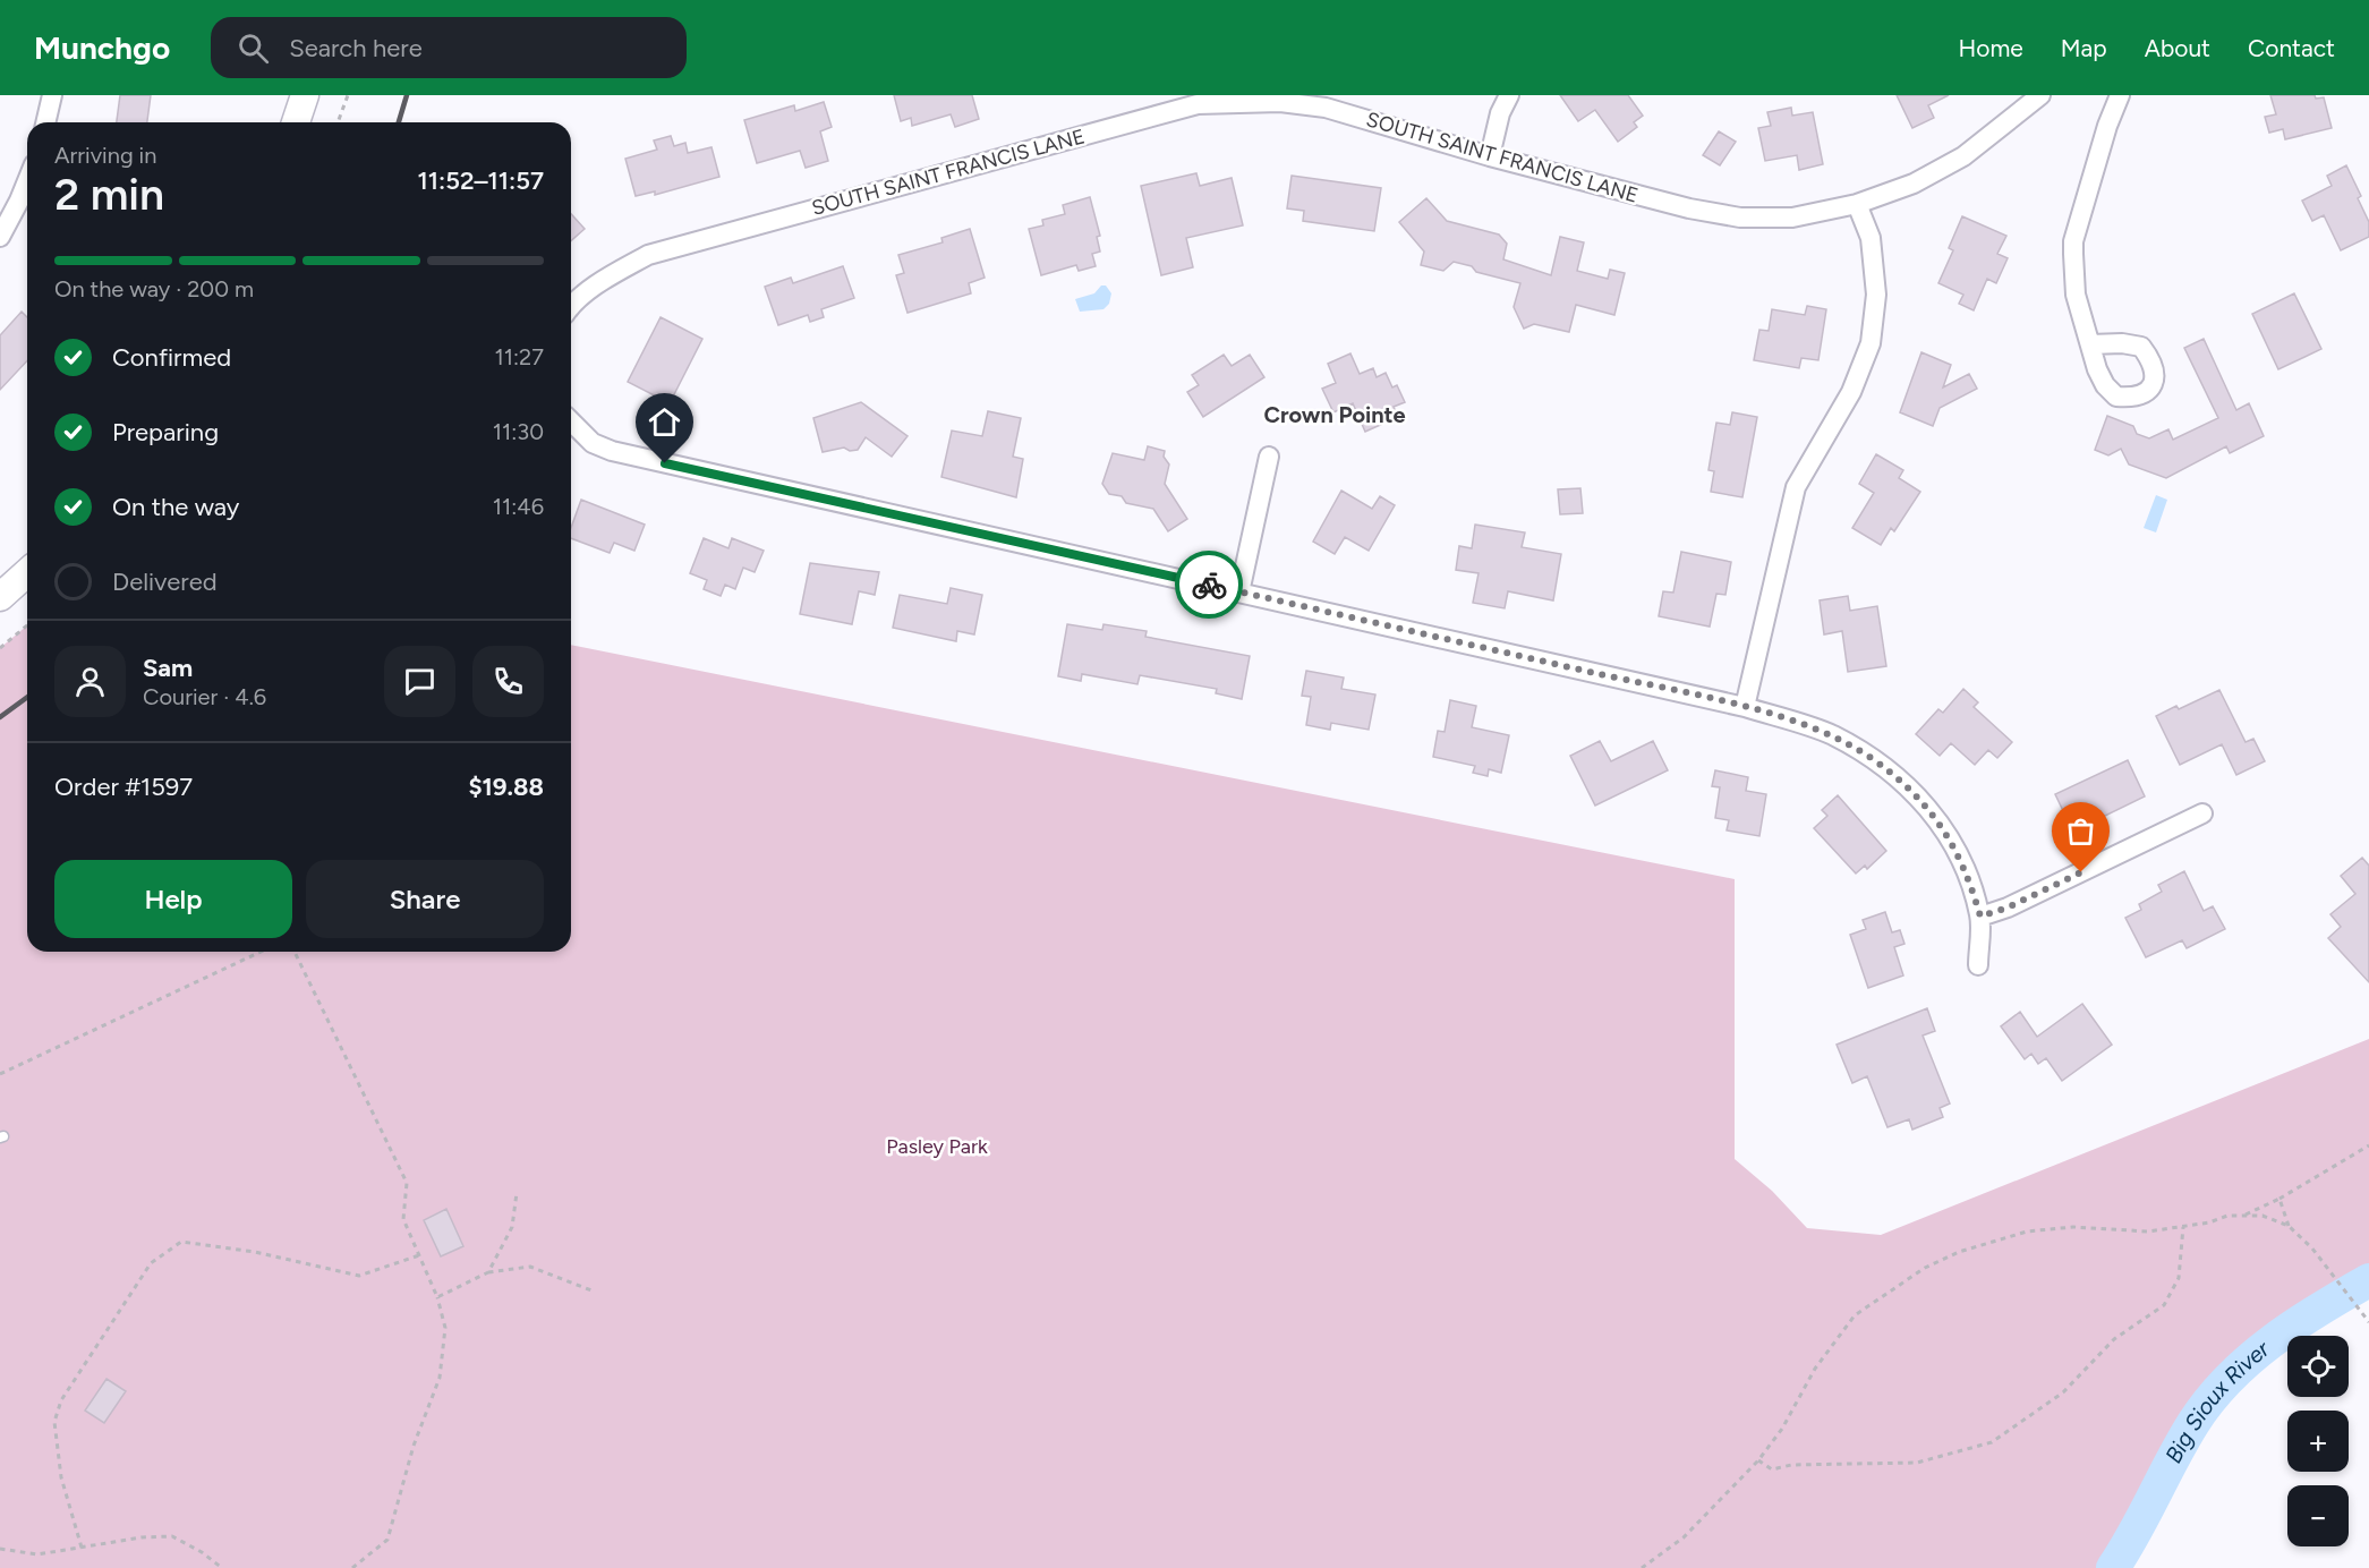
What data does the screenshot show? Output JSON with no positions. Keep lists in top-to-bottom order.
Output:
{
  "streets": {
    "street": ["SOUTH SAINT FRANCIS LANE"]
  },
  "districts": ["Crown Pointe"],
  "water": ["Big Sioux River"],
  "parks": ["Pasley Park"],
  "page": {
    "header": "Munchgo",
    "search": "Search here",
    "nav": [
      "Home",
      "Map",
      "About",
      "Contact"
    ],
    "heading": ["2 min", "Arriving in", "11:52–11:57"],
    "panel": [
      "Sam",
      "Courier · 4.6",
      "Order #1597",
      "$19.88"
    ],
    "bar": "On the way · 200 m",
    "list": [
      ["Confirmed", "11:27"],
      ["Preparing", "11:30"],
      ["On the way", "11:46"],
      "Delivered"
    ],
    "buttons": ["Help", "Share"],
    "map_buttons": ["+", "−"]
  }
}
